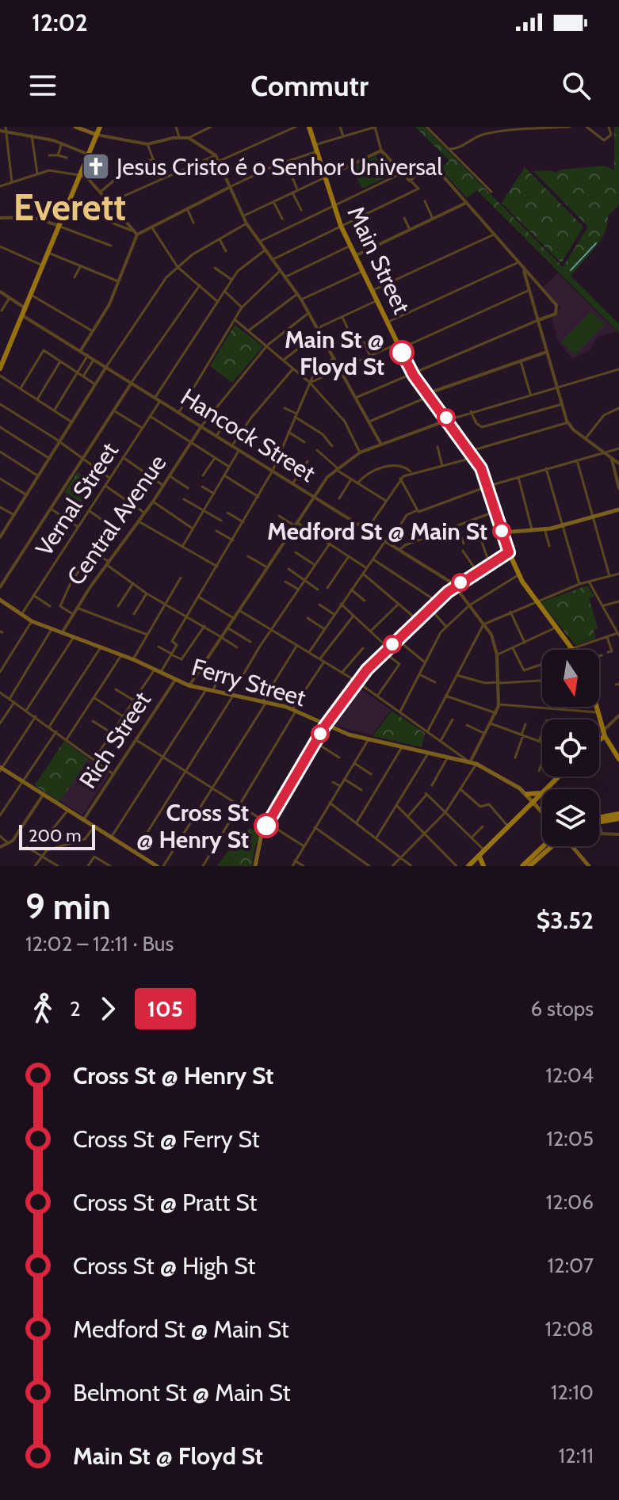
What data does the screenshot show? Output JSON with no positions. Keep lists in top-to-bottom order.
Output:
{
  "streets": {
    "main road": ["Main Street", "Ferry Street"],
    "street": [
      "Hancock Street",
      "Vernal Street",
      "Central Avenue",
      "Rich Street"
    ]
  },
  "crossings": [
    ["Hancock Street", "Vernal Street"],
    ["Hancock Street", "Central Avenue"],
    ["Hancock Street", "Ferry Street"],
    ["Vernal Street", "Ferry Street"],
    ["Central Avenue", "Ferry Street"],
    ["Ferry Street", "Rich Street"]
  ],
  "districts": ["Everett"],
  "places": {
    "church": ["Jesus Cristo é o Senhor Universal"],
    "other": ["Main St @ Floyd St", "Medford St @ Main St", "Cross St @ Henry St"]
  },
  "lines": ["bus line 105"],
  "scale_bar": "200 m",
  "north": "bottom",
  "page": {
    "status": "12:02",
    "header": "Commutr",
    "scale": "200 m",
    "heading": ["9 min", "12:02 – 12:11 · Bus", "$3.52"],
    "legs": ["2", "105", "6 stops"],
    "list": [
      {
        "name": "Cross St @ Henry St",
        "value": "12:04"
      },
      {
        "name": "Cross St @ Ferry St",
        "value": "12:05"
      },
      {
        "name": "Cross St @ Pratt St",
        "value": "12:06"
      },
      {
        "name": "Cross St @ High St",
        "value": "12:07"
      },
      {
        "name": "Medford St @ Main St",
        "value": "12:08"
      },
      {
        "name": "Belmont St @ Main St",
        "value": "12:10"
      },
      {
        "name": "Main St @ Floyd St",
        "value": "12:11"
      }
    ]
  }
}
